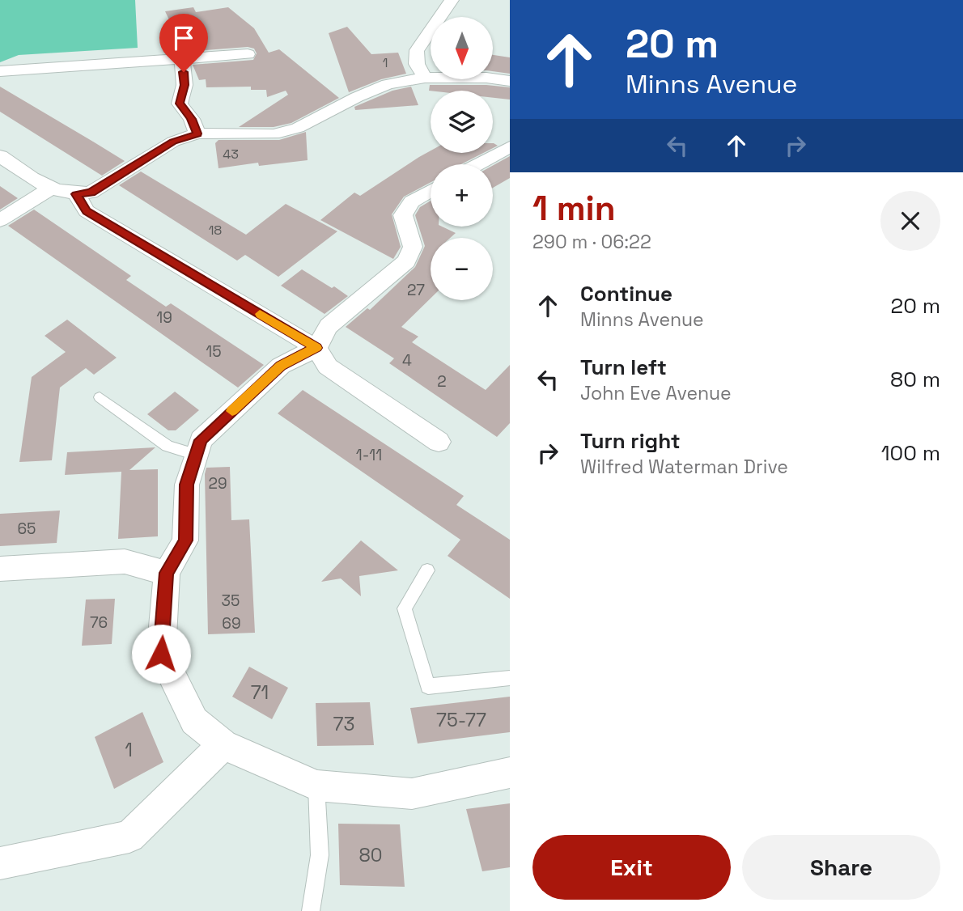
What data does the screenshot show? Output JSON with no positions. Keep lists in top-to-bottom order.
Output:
{
  "house_numbers": [
    "1",
    "43",
    "18",
    "27",
    "19",
    "15",
    "4",
    "2",
    "1-11",
    "29",
    "65",
    "35",
    "76",
    "69",
    "71",
    "75-77",
    "73",
    "1",
    "80"
  ],
  "north": "bottom",
  "page": {
    "turn": ["20 m", "Minns Avenue"],
    "map_buttons": ["+", "−"],
    "heading": ["1 min", "290 m · 06:22"],
    "list": [
      {
        "name": "Continue",
        "note": "Minns Avenue",
        "value": "20 m"
      },
      {
        "name": "Turn left",
        "note": "John Eve Avenue",
        "value": "80 m"
      },
      {
        "name": "Turn right",
        "note": "Wilfred Waterman Drive",
        "value": "100 m"
      }
    ],
    "buttons": ["Exit", "Share"]
  }
}
